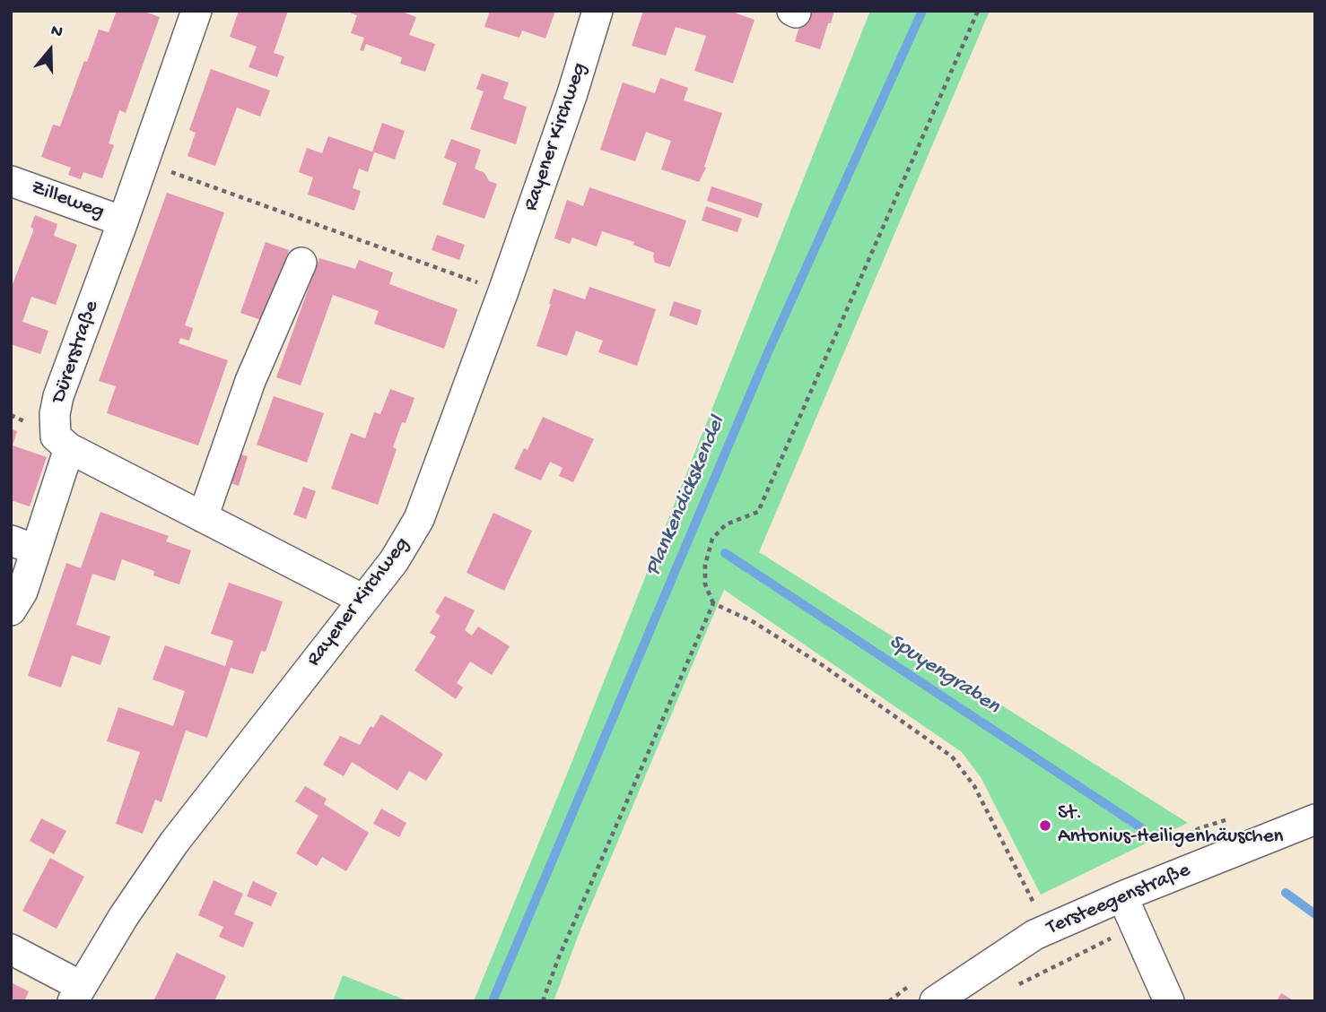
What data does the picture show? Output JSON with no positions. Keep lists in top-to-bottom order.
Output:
{
  "streets": {
    "street": [
      "Rayener Kirchweg",
      "Zilleweg",
      "Dürerstraße",
      "Tersteegenstraße"
    ]
  },
  "crossings": [
    ["Zilleweg", "Dürerstraße"]
  ],
  "water": ["Plankendickskendel", "Spuyengraben"],
  "places": ["St. Antonius-Heiligenhäuschen"],
  "north": "top"
}
